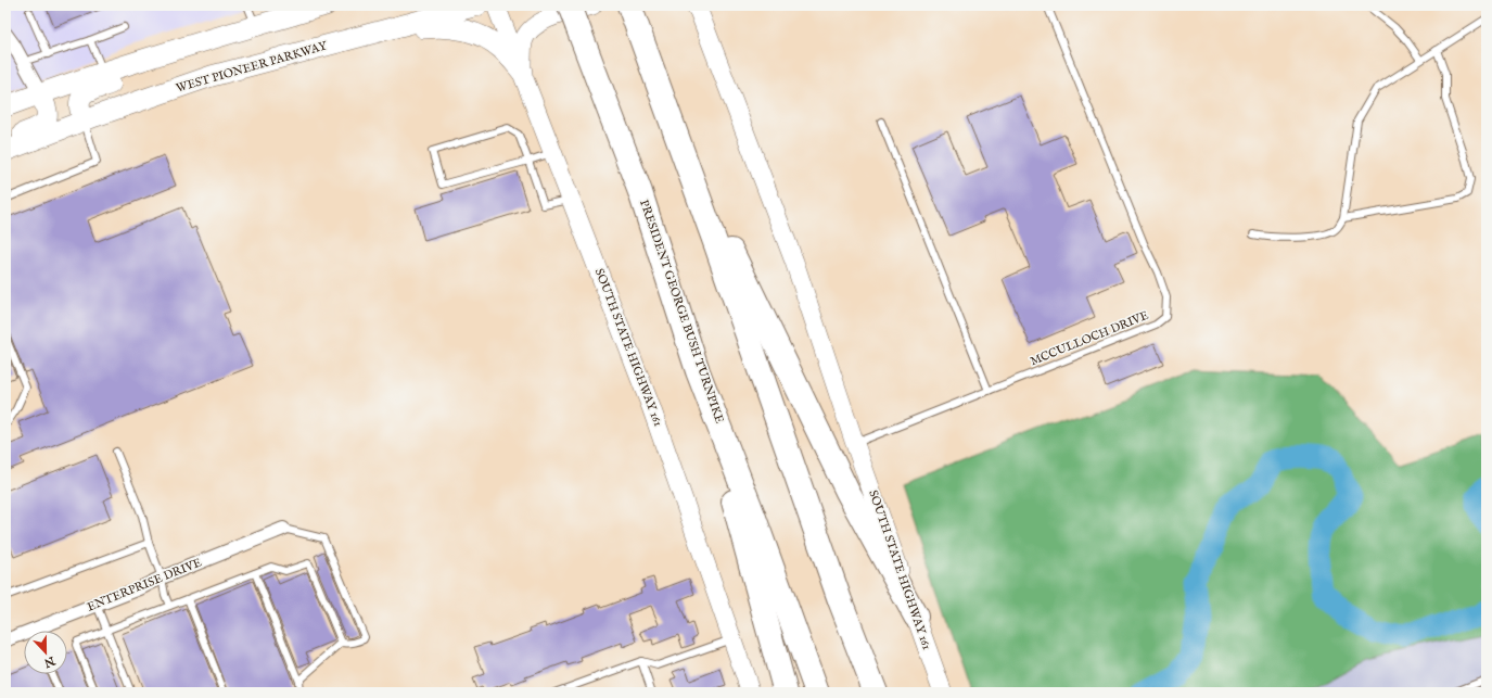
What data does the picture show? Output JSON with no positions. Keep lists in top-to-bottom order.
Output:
{
  "streets": {
    "highway": ["PRESIDENT GEORGE BUSH TURNPIKE"],
    "main road": ["WEST PIONEER PARKWAY", "SOUTH STATE HIGHWAY 161"],
    "street": ["ENTERPRISE DRIVE"],
    "lane": ["MCCULLOCH DRIVE"]
  },
  "crossings": [
    ["MCCULLOCH DRIVE", "SOUTH STATE HIGHWAY 161"]
  ],
  "north": "bottom"
}
